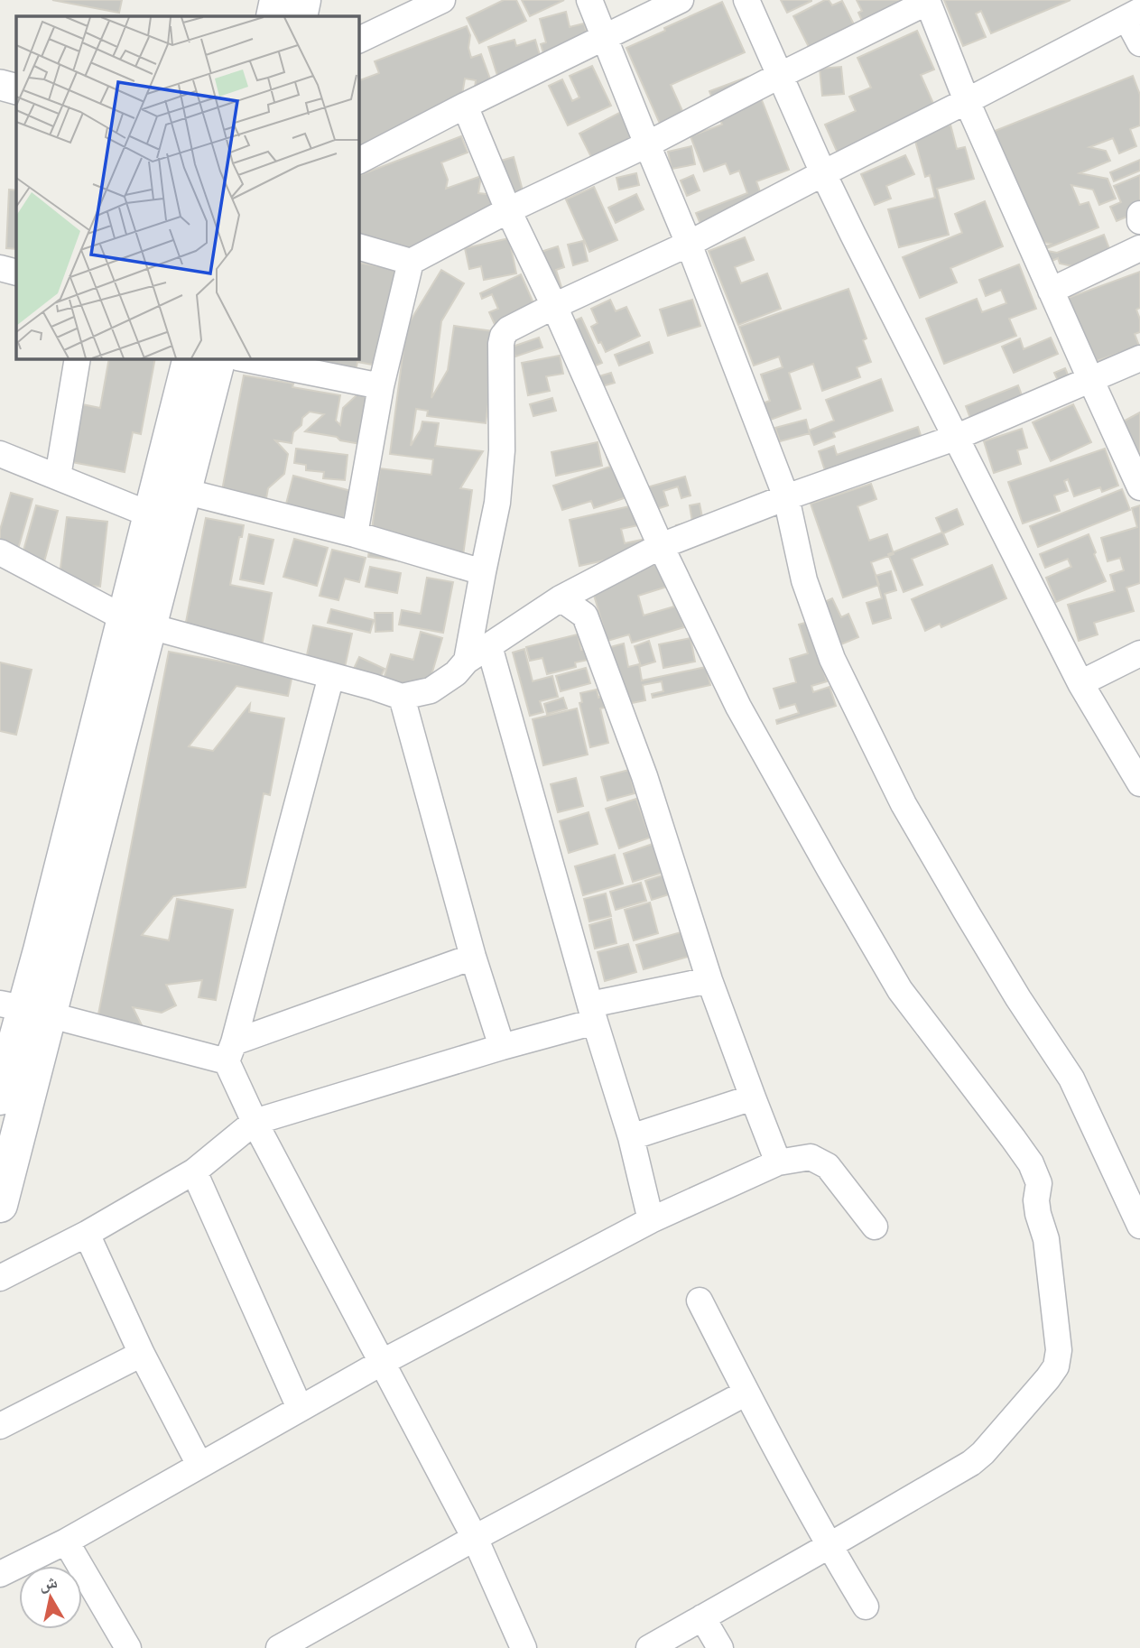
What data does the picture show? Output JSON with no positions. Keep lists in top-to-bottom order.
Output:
{
  "north": "top"
}
